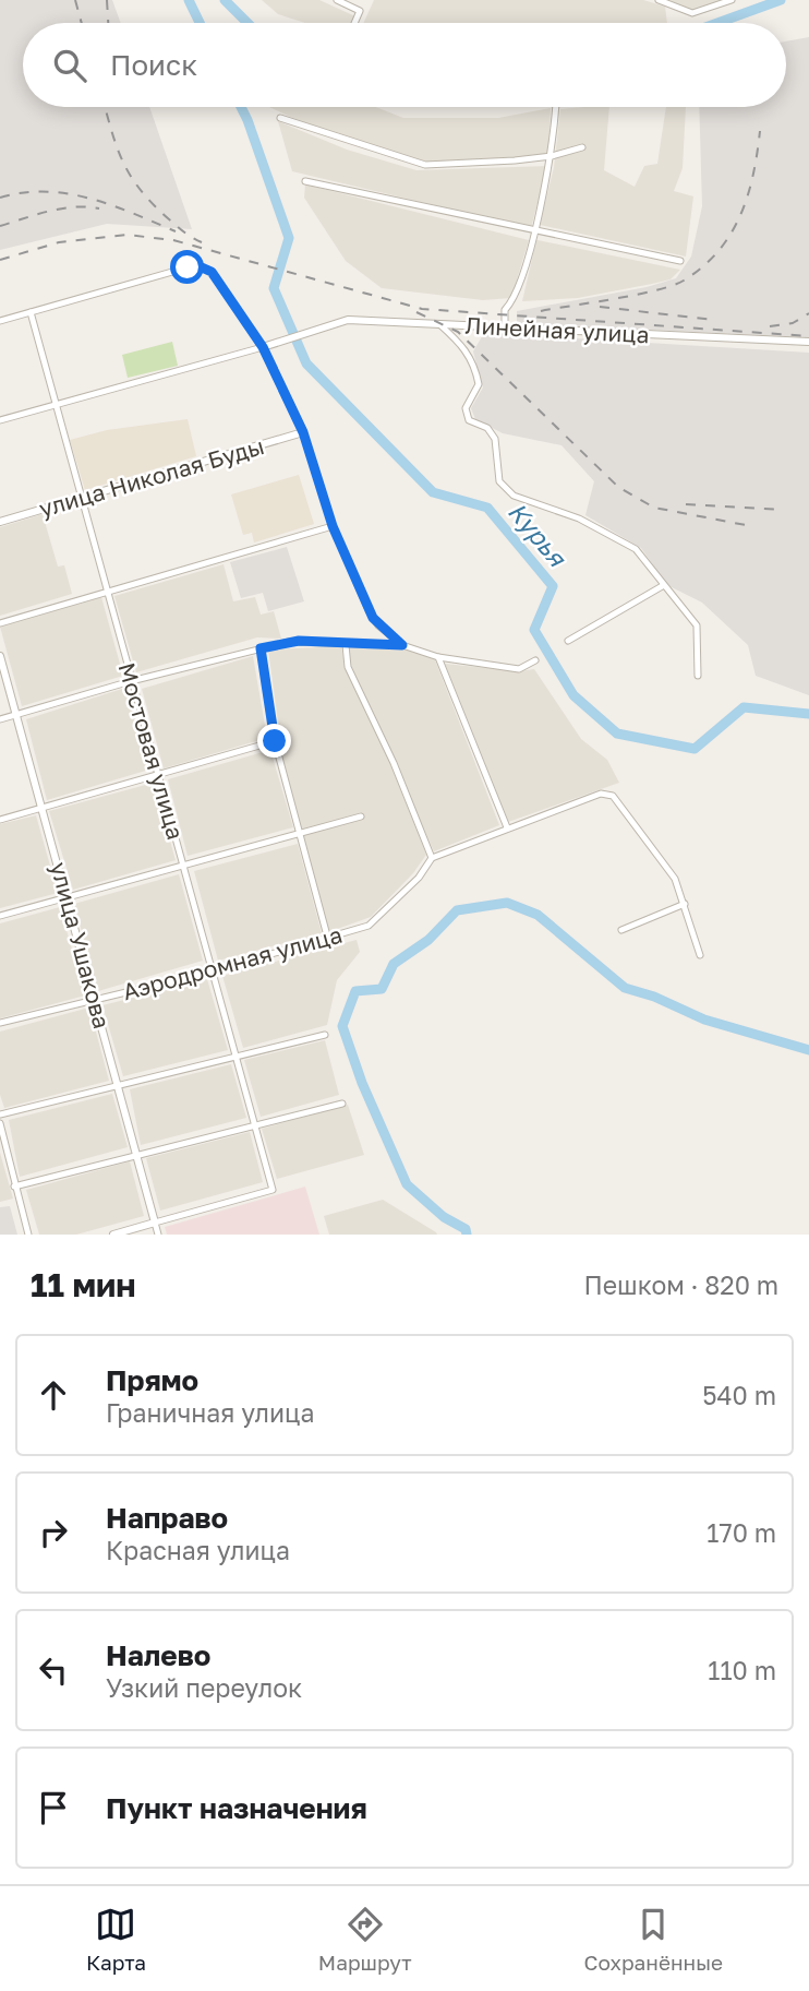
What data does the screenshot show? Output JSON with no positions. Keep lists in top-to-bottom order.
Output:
{
  "streets": {
    "street": [
      "Линейная улица",
      "улица Николая Буды",
      "Мостовая улица",
      "улица Ушакова",
      "Аэродромная улица"
    ]
  },
  "crossings": [
    ["улица Николая Буды", "Мостовая улица"],
    ["Мостовая улица", "улица Ушакова"],
    ["Мостовая улица", "Аэродромная улица"],
    ["улица Ушакова", "Аэродромная улица"]
  ],
  "water": ["Курья"],
  "page": {
    "search": "Поиск",
    "heading": ["11 мин", "Пешком · 820 m"],
    "list": [
      ["Прямо", "Граничная улица", "540 m"],
      ["Направо", "Красная улица", "170 m"],
      ["Налево", "Узкий переулок", "110 m"],
      "Пункт назначения"
    ],
    "nav": ["Карта", "Маршрут", "Сохранённые"]
  }
}
